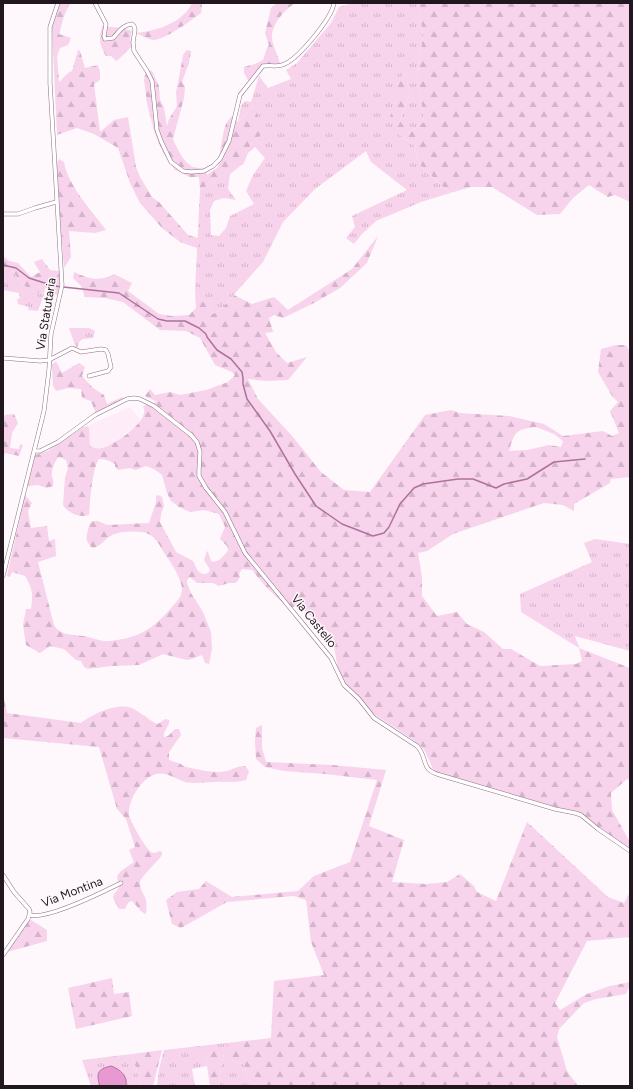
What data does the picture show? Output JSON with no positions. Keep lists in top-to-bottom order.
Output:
{
  "streets": {
    "street": ["Via Statutaria", "Via Castello", "Via Montina"]
  },
  "crossings": [
    ["Via Statutaria", "Via Castello"]
  ]
}
